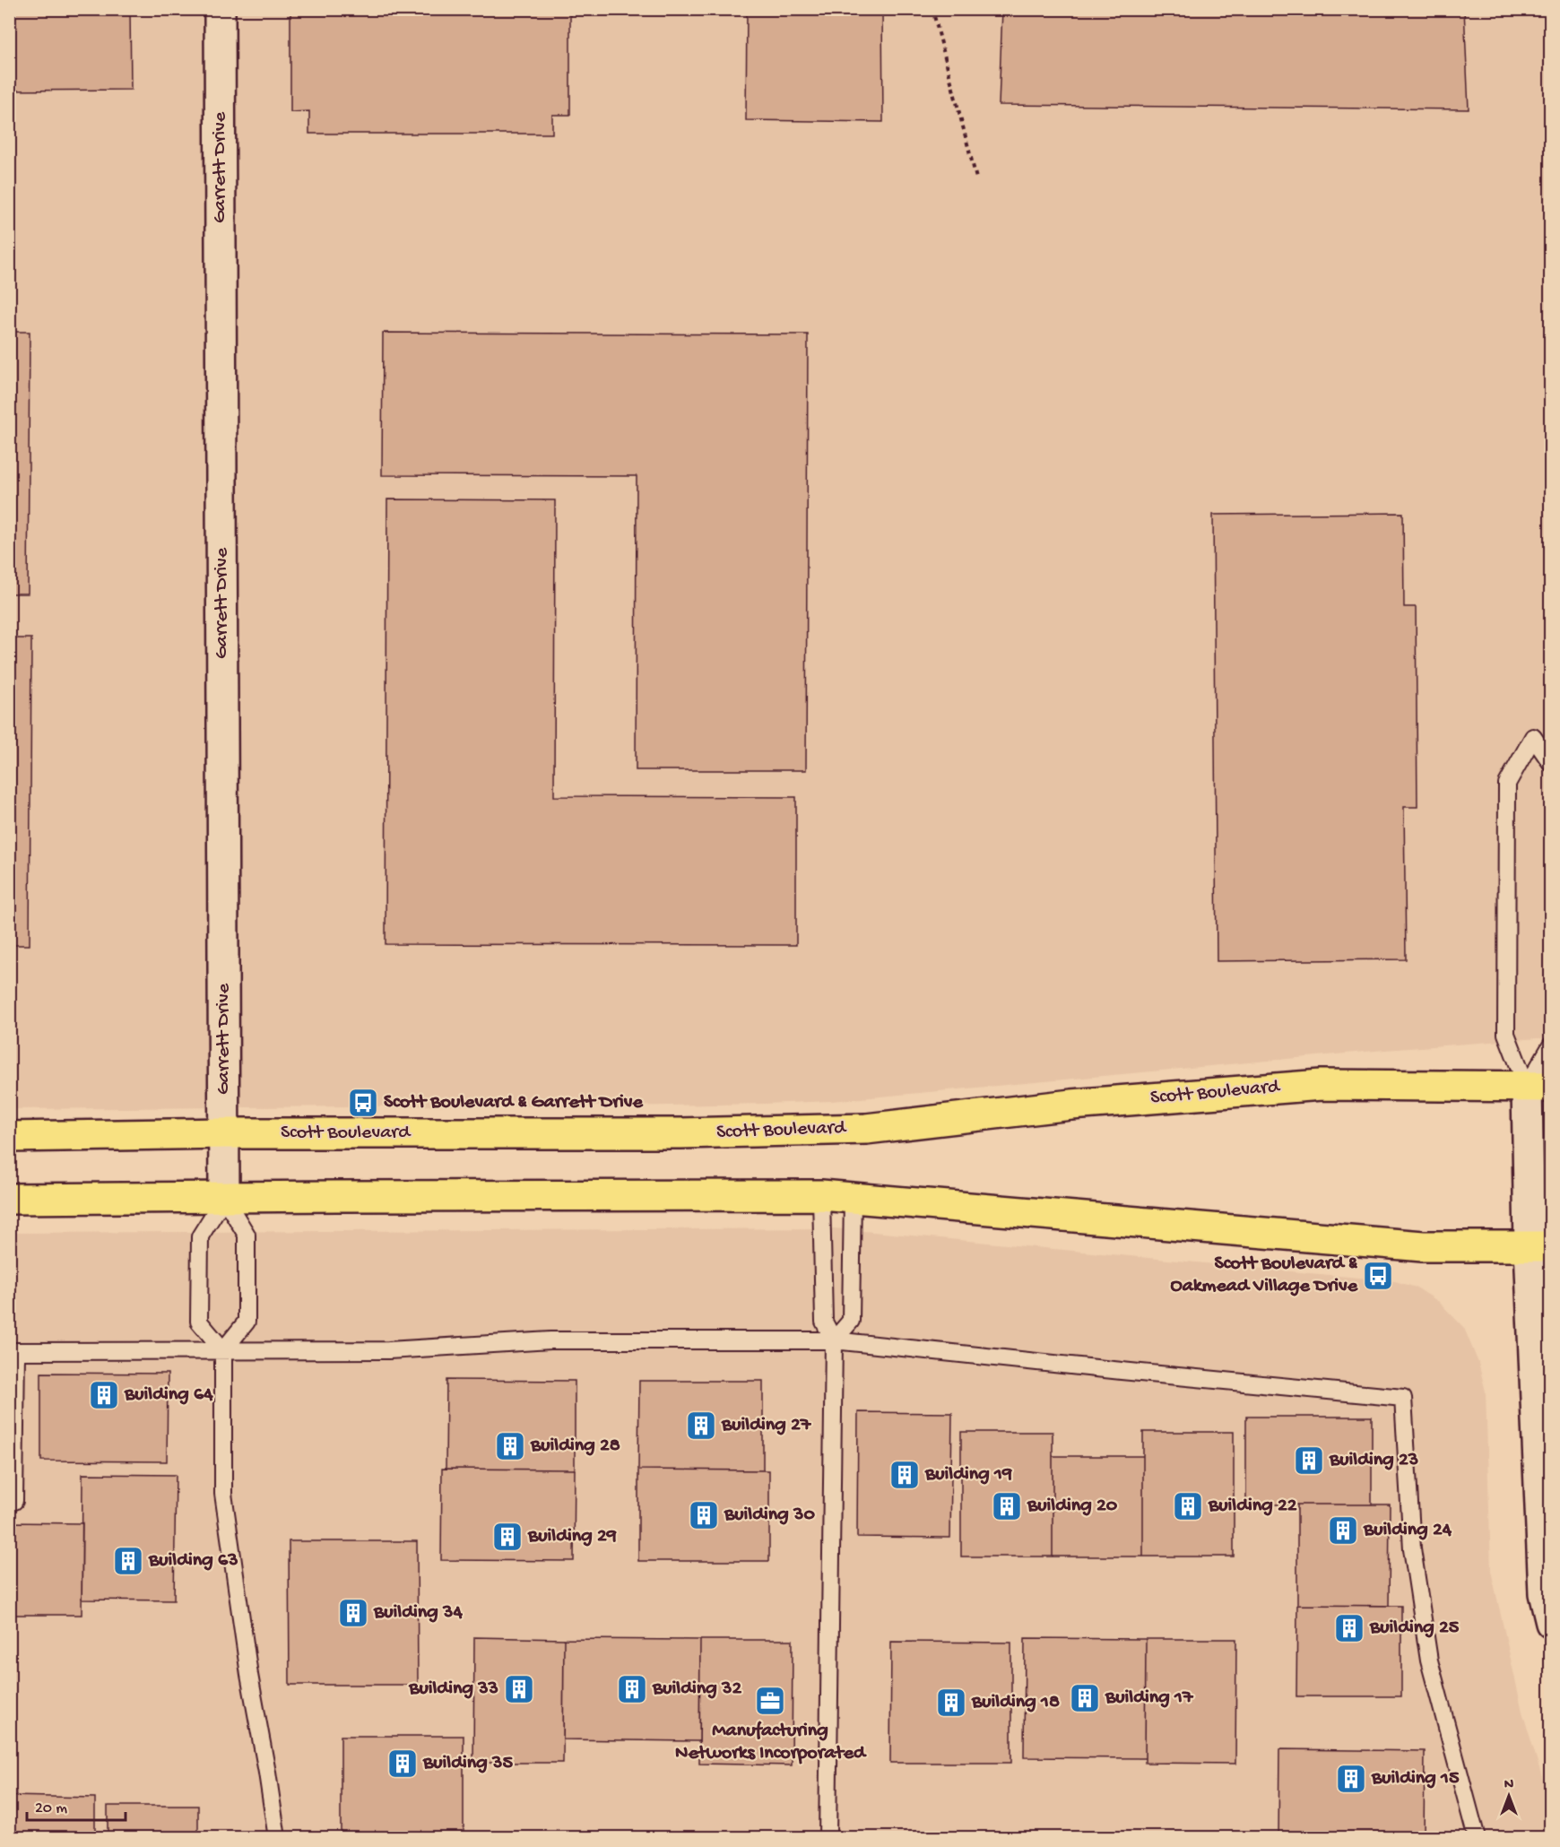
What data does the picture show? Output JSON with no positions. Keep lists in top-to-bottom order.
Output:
{
  "streets": {
    "main road": ["Scott Boulevard"],
    "street": ["Garrett Drive"]
  },
  "crossings": [
    ["Garrett Drive", "Scott Boulevard"]
  ],
  "places": {
    "bus stop": ["Scott Boulevard & Garrett Drive", "Scott Boulevard & Oakmead Village Drive"],
    "building": [
      "Building 64",
      "Building 27",
      "Building 28",
      "Building 23",
      "Building 19",
      "Building 20",
      "Building 22",
      "Building 30",
      "Building 24",
      "Building 29",
      "Building 63",
      "Building 34",
      "Building 25",
      "Building 33",
      "Building 32",
      "Building 17",
      "Building 18",
      "Building 35",
      "Building 15"
    ],
    "office": ["Manufacturing Networks Incorporated"]
  },
  "scale_bar": "20 m",
  "north": "top"
}
